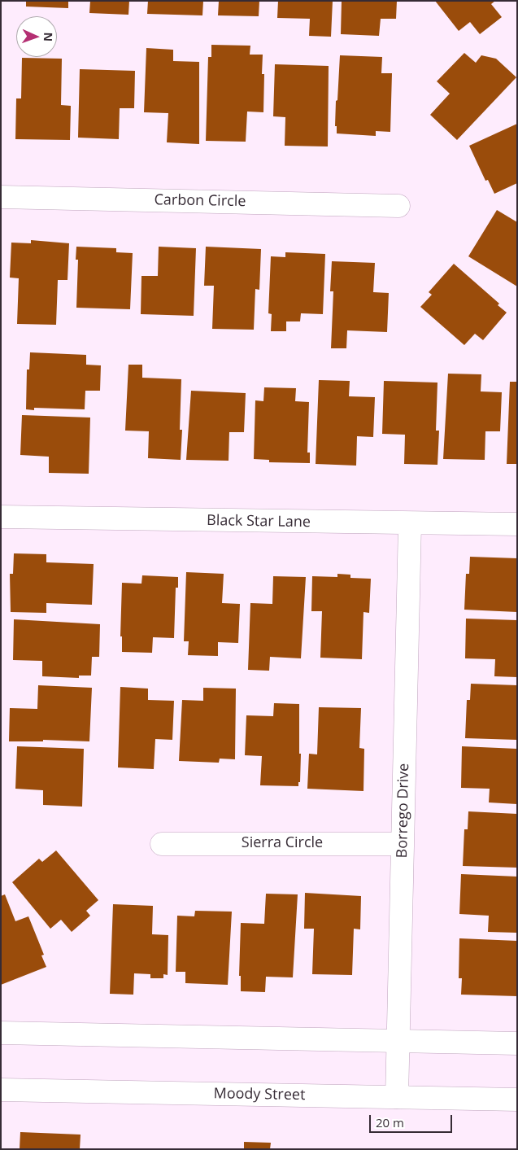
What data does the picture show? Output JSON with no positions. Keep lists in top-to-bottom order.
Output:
{
  "streets": {
    "street": [
      "Carbon Circle",
      "Black Star Lane",
      "Borrego Drive",
      "Sierra Circle",
      "Moody Street"
    ]
  },
  "crossings": [
    ["Black Star Lane", "Borrego Drive"],
    ["Borrego Drive", "Sierra Circle"],
    ["Borrego Drive", "Moody Street"]
  ],
  "scale_bar": "20 m",
  "north": "right"
}
